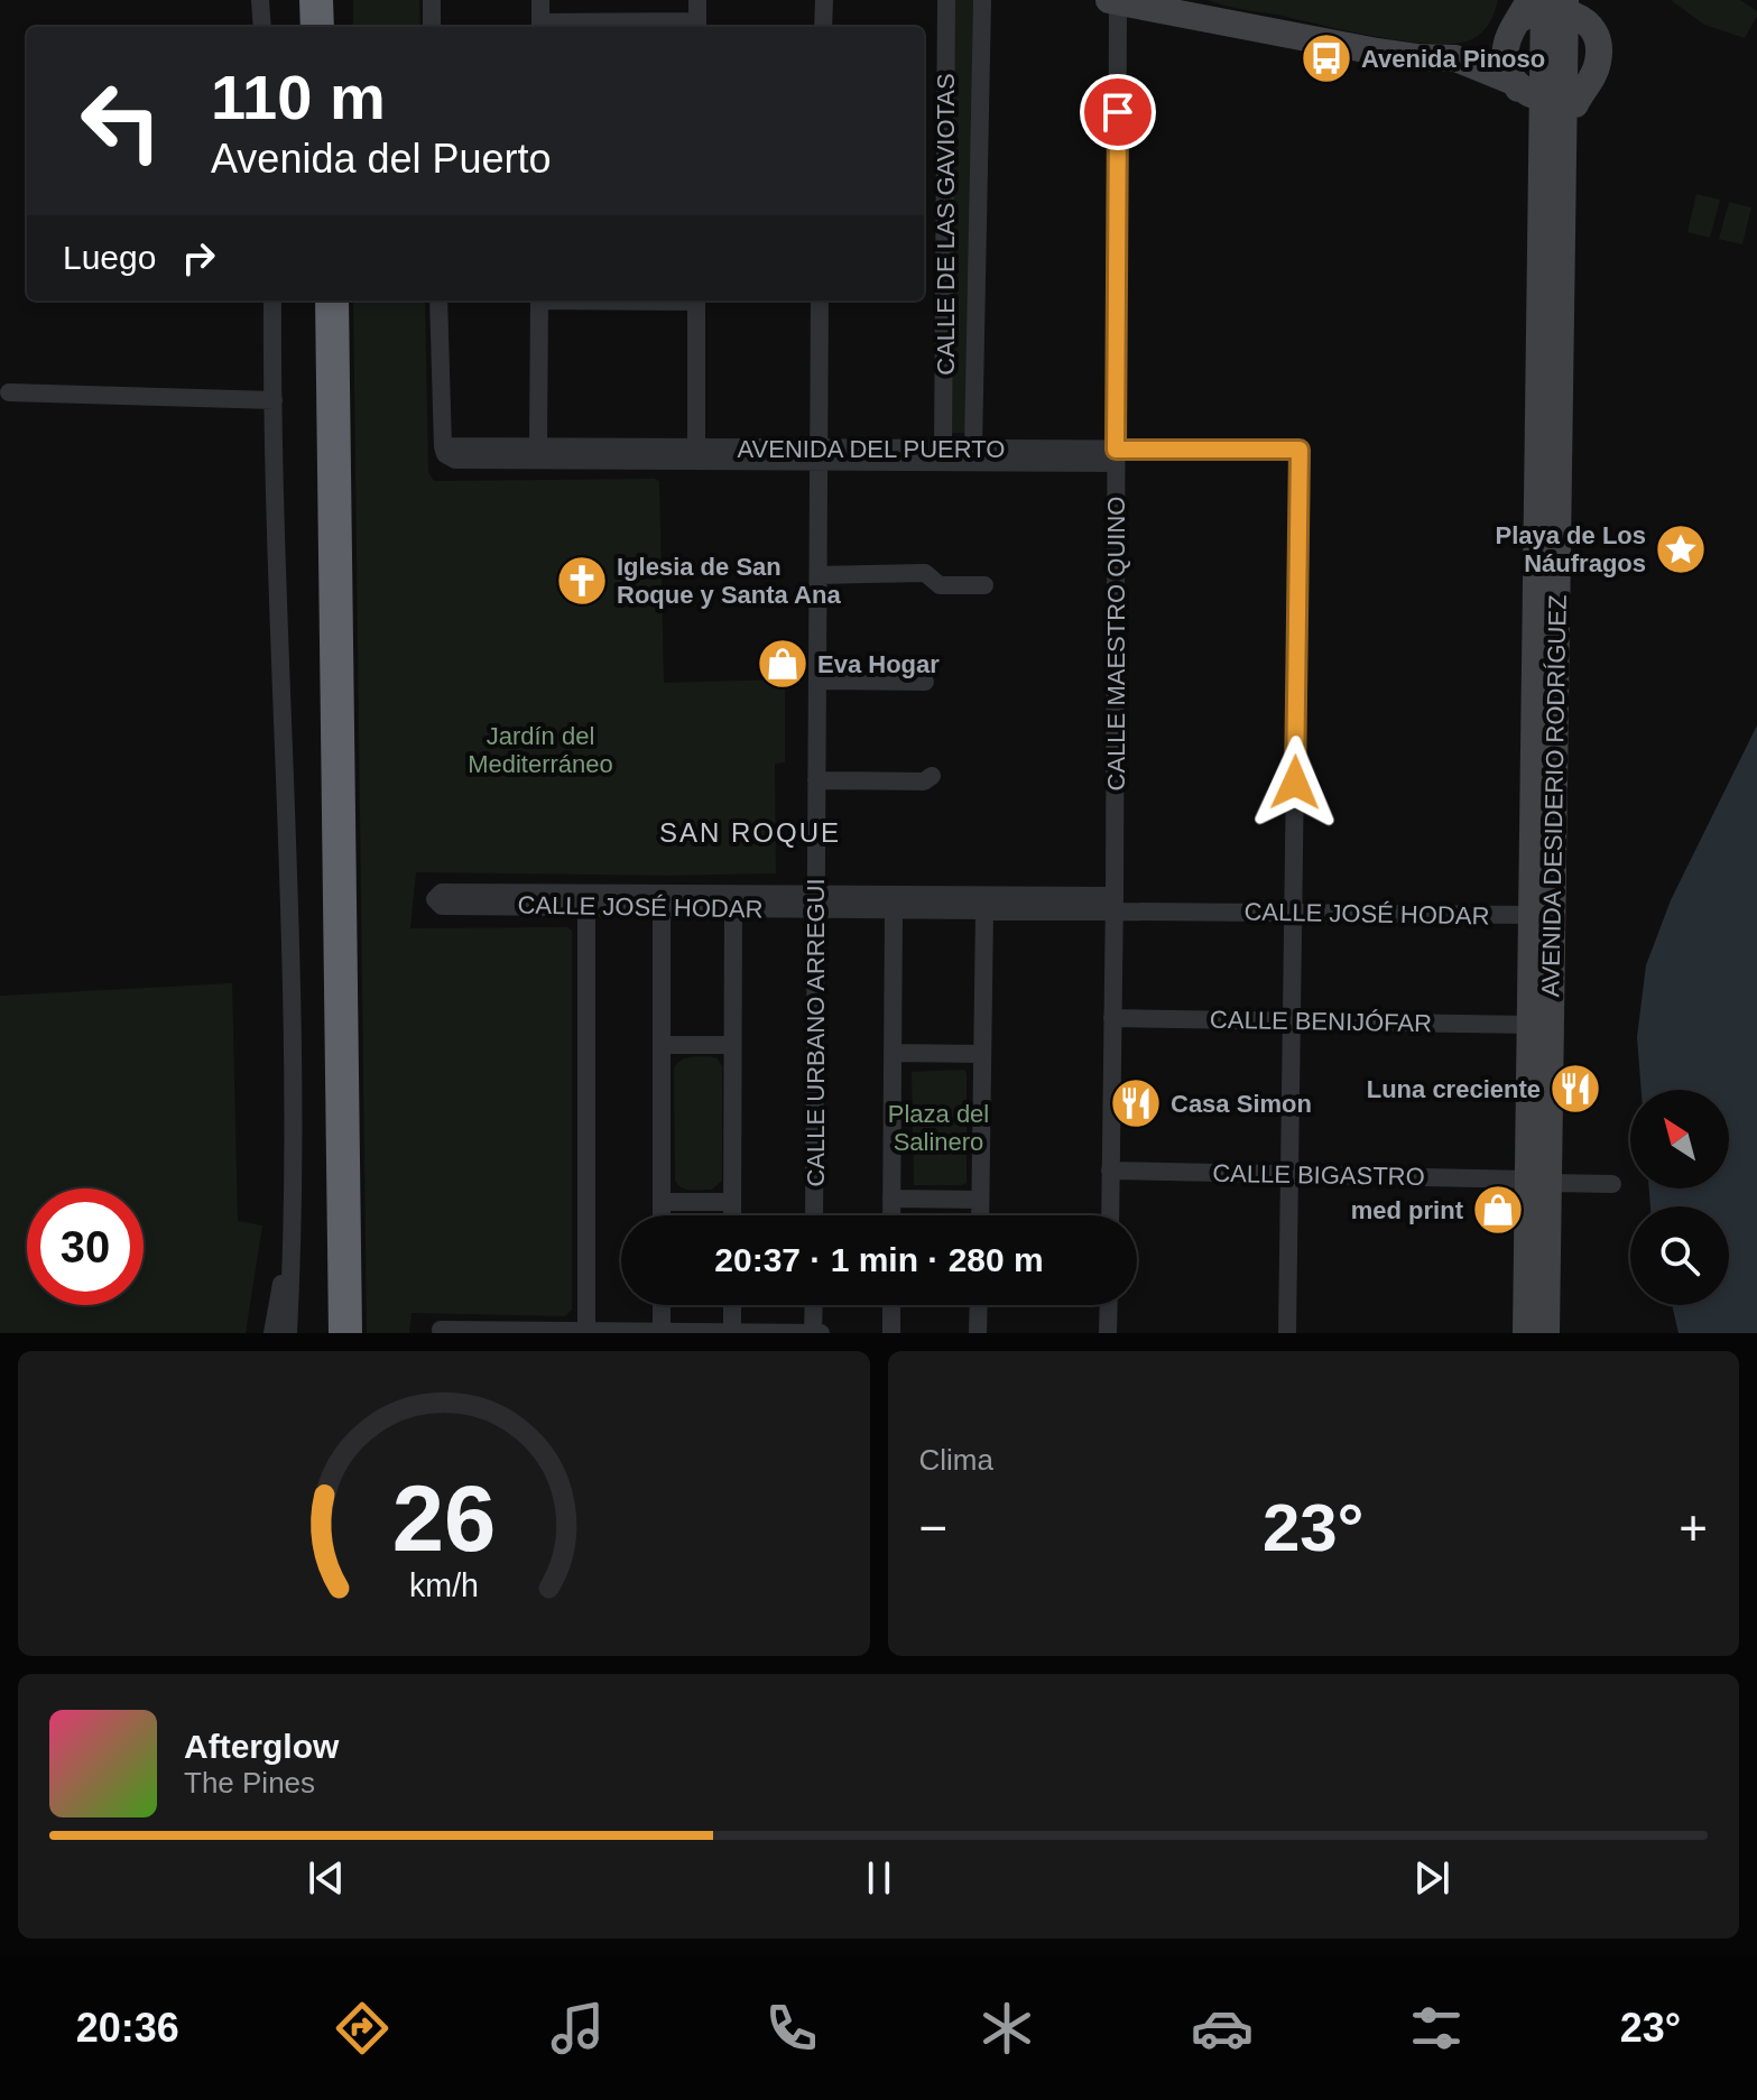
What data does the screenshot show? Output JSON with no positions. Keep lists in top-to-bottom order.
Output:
{
  "streets": {
    "street": [
      "CALLE DE LAS GAVIOTAS",
      "AVENIDA DEL PUERTO",
      "CALLE MAESTRO QUINO",
      "AVENIDA DESIDERIO RODRÍGUEZ",
      "CALLE JOSÉ HODAR",
      "CALLE BENIJÓFAR",
      "CALLE URBANO ARREGUI",
      "CALLE BIGASTRO"
    ]
  },
  "crossings": [
    ["CALLE DE LAS GAVIOTAS", "AVENIDA DEL PUERTO"],
    ["AVENIDA DEL PUERTO", "CALLE MAESTRO QUINO"],
    ["AVENIDA DEL PUERTO", "CALLE JOSÉ HODAR"],
    ["AVENIDA DEL PUERTO", "CALLE URBANO ARREGUI"],
    ["CALLE MAESTRO QUINO", "CALLE JOSÉ HODAR"],
    ["CALLE MAESTRO QUINO", "CALLE BENIJÓFAR"],
    ["CALLE MAESTRO QUINO", "CALLE BIGASTRO"],
    ["AVENIDA DESIDERIO RODRÍGUEZ", "CALLE JOSÉ HODAR"],
    ["AVENIDA DESIDERIO RODRÍGUEZ", "CALLE BENIJÓFAR"],
    ["AVENIDA DESIDERIO RODRÍGUEZ", "CALLE BIGASTRO"],
    ["CALLE JOSÉ HODAR", "CALLE URBANO ARREGUI"]
  ],
  "districts": ["SAN ROQUE"],
  "parks": ["Jardín del Mediterráneo", "Plaza del Salinero"],
  "places": {
    "bus stop": ["Avenida Pinoso"],
    "place": ["Playa de Los Náufragos"],
    "church": ["Iglesia de San Roque y Santa Ana"],
    "shop": ["Eva Hogar", "med print"],
    "restaurant": ["Luna creciente", "Casa Simon"]
  },
  "north": "top left",
  "page": {
    "turn": ["110 m", "Avenida del Puerto"],
    "then": "Luego",
    "limit": "30",
    "trip": "20:37 · 1 min · 280 m",
    "tile": "Clima",
    "heat": ["−", "23°", "+"],
    "song": ["Afterglow", "The Pines"],
    "tabs": ["20:36", "23°"],
    "gauge": ["26", "km/h"]
  }
}
